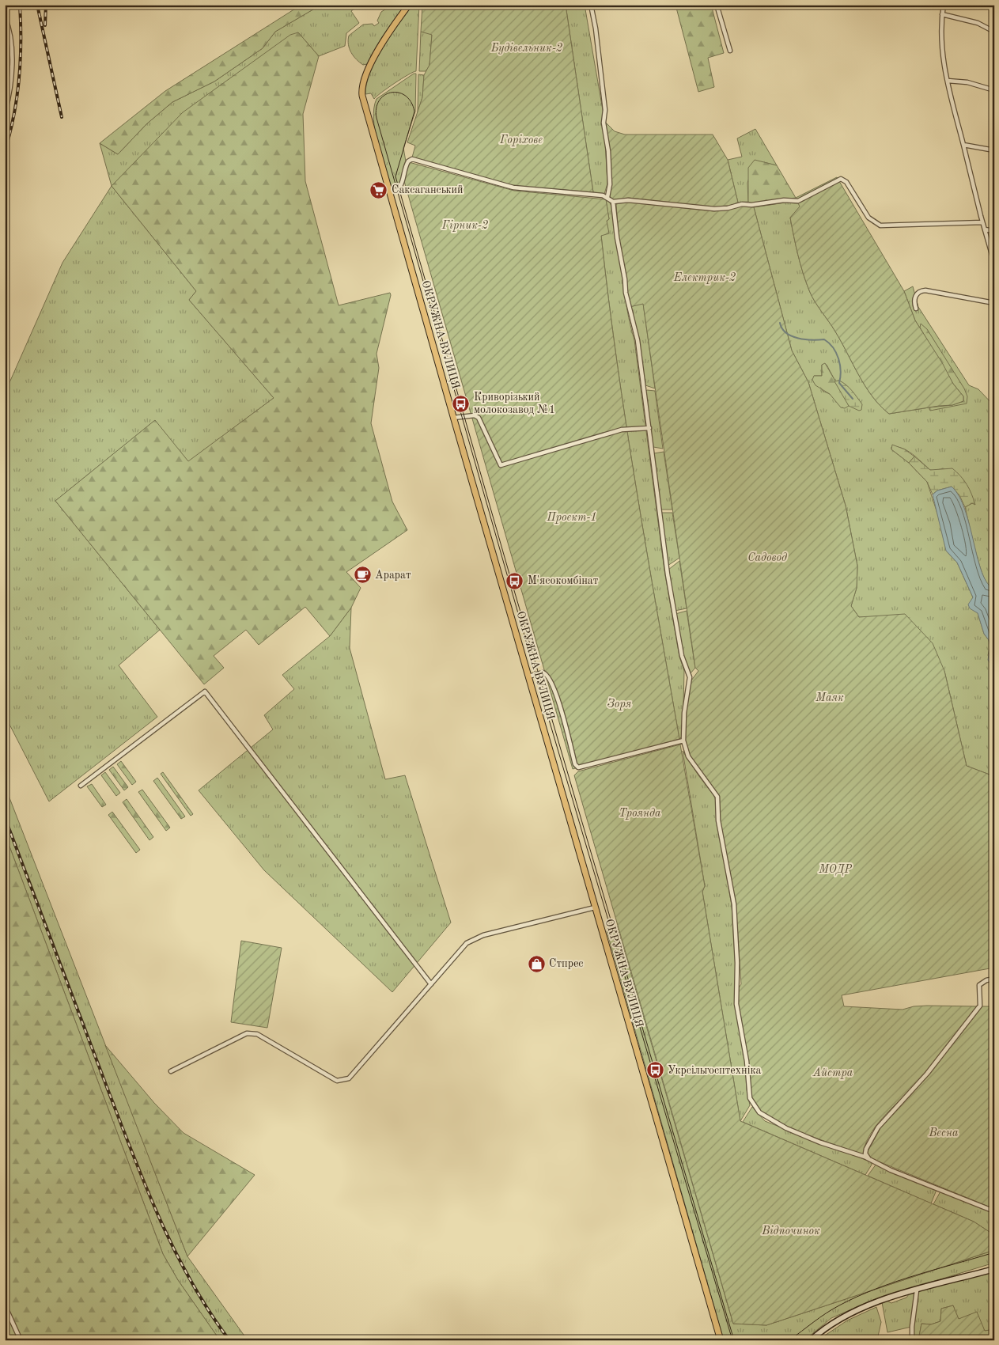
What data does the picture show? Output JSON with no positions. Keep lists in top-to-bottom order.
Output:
{
  "streets": {
    "main road": ["ОКРУЖНА ВУЛИЦЯ"]
  },
  "parks": [
    "Будівельник-2",
    "Горіхове",
    "Гірник-2",
    "Електрик-2",
    "Проект-1",
    "Садовод",
    "Маяк",
    "Зоря",
    "Троянда",
    "МОДР",
    "Айстра",
    "Весна",
    "Відпочинок"
  ],
  "places": {
    "supermarket": ["Саксаганський"],
    "bus stop": ["Криворізький молокозавод №1", "М'ясокомбінат", "Укрсільгосптехніка"],
    "cafe": ["Арарат"],
    "shop": ["Стпрес"]
  }
}
